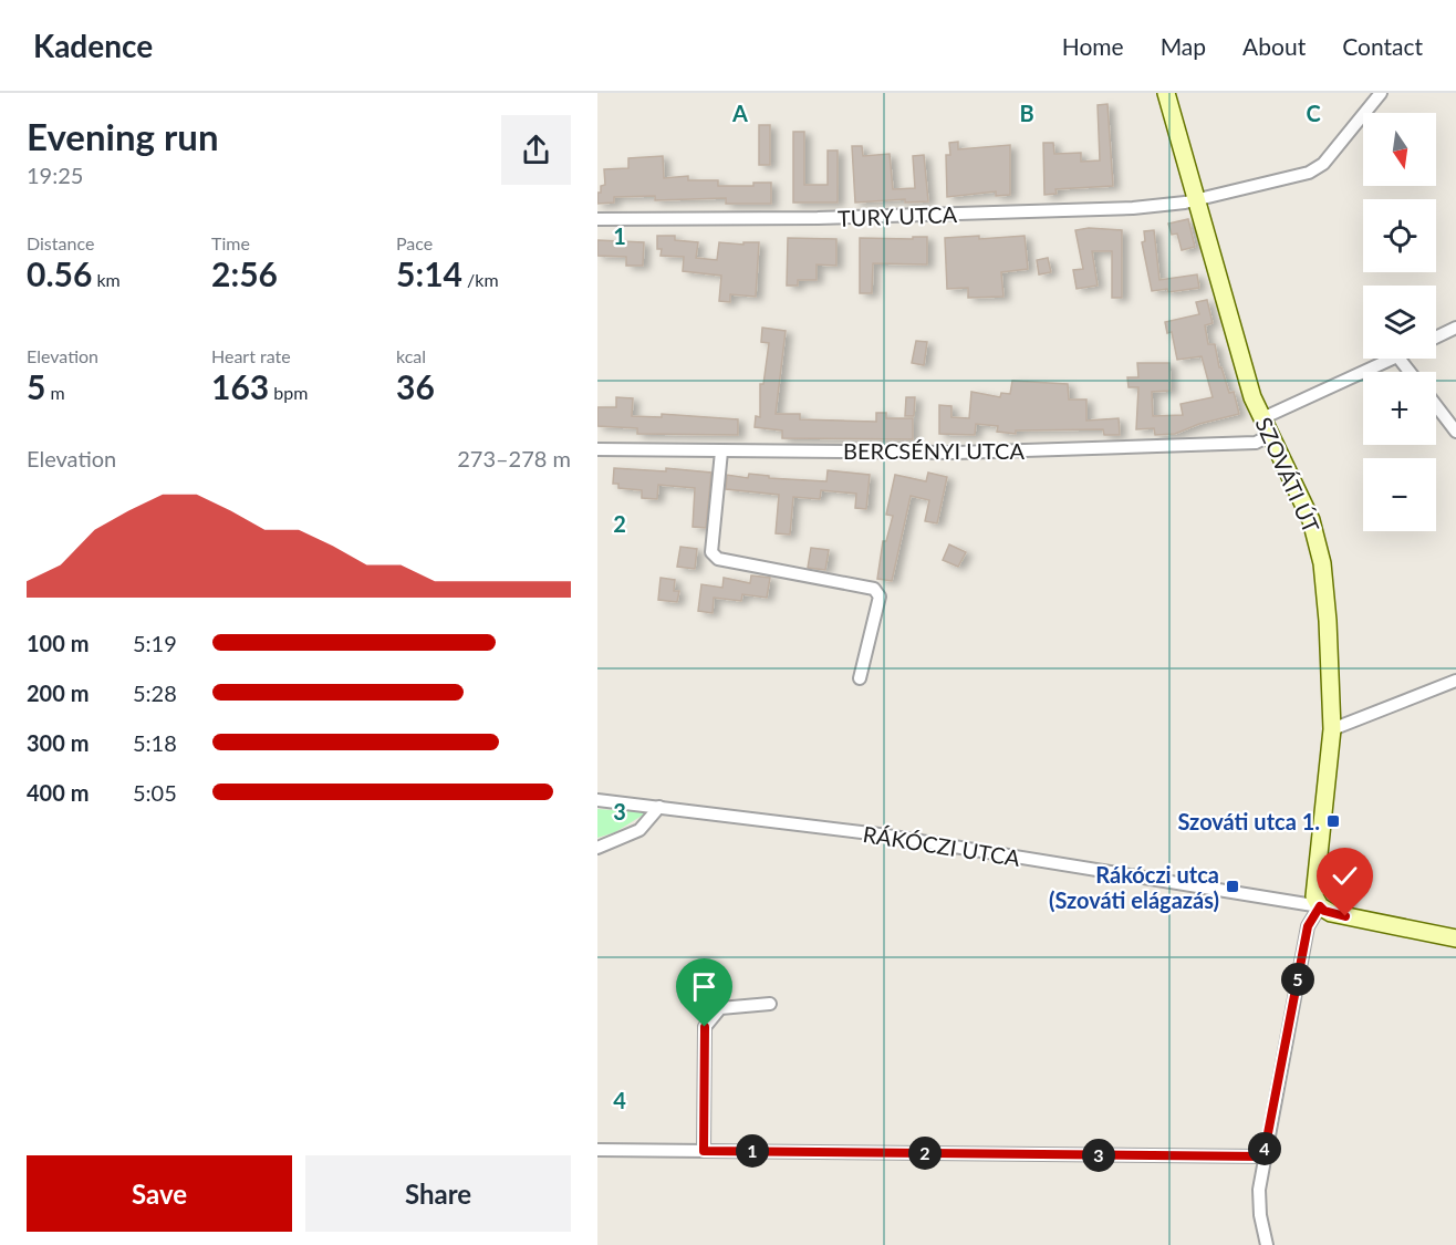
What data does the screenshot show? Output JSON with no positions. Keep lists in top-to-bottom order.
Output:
{
  "streets": {
    "main road": ["SZOVÁTI ÚT", "RÁKÓCZI UTCA"],
    "street": ["TURY UTCA", "BERCSÉNYI UTCA"]
  },
  "crossings": [
    ["TURY UTCA", "SZOVÁTI ÚT"],
    ["BERCSÉNYI UTCA", "SZOVÁTI ÚT"],
    ["SZOVÁTI ÚT", "RÁKÓCZI UTCA"]
  ],
  "places": {
    "transit": ["Szováti utca 1.", "Rákóczi utca (Szováti elágazás)"]
  },
  "north": "bottom",
  "page": {
    "header": "Kadence",
    "nav": [
      "Home",
      "Map",
      "About",
      "Contact"
    ],
    "heading": ["Evening run", "19:25"],
    "map_buttons": ["+", "−"],
    "stats": [
      ["Distance", "0.56 km"],
      ["Time", "2:56"],
      ["Pace", "5:14 /km"],
      ["Elevation", "5 m"],
      ["Heart rate", "163 bpm"],
      ["kcal", "36"]
    ],
    "chart": ["Elevation", "273–278 m"],
    "list": [
      {
        "name": "100 m",
        "note": "5:19"
      },
      {
        "name": "200 m",
        "note": "5:28"
      },
      {
        "name": "300 m",
        "note": "5:18"
      },
      {
        "name": "400 m",
        "note": "5:05"
      }
    ],
    "pins": [
      "5",
      "4",
      "1",
      "2",
      "3"
    ],
    "buttons": ["Save", "Share"]
  },
  "grid": {
    "columns": ["A", "B", "C"],
    "rows": [
      "1",
      "2",
      "3",
      "4"
    ]
  }
}
